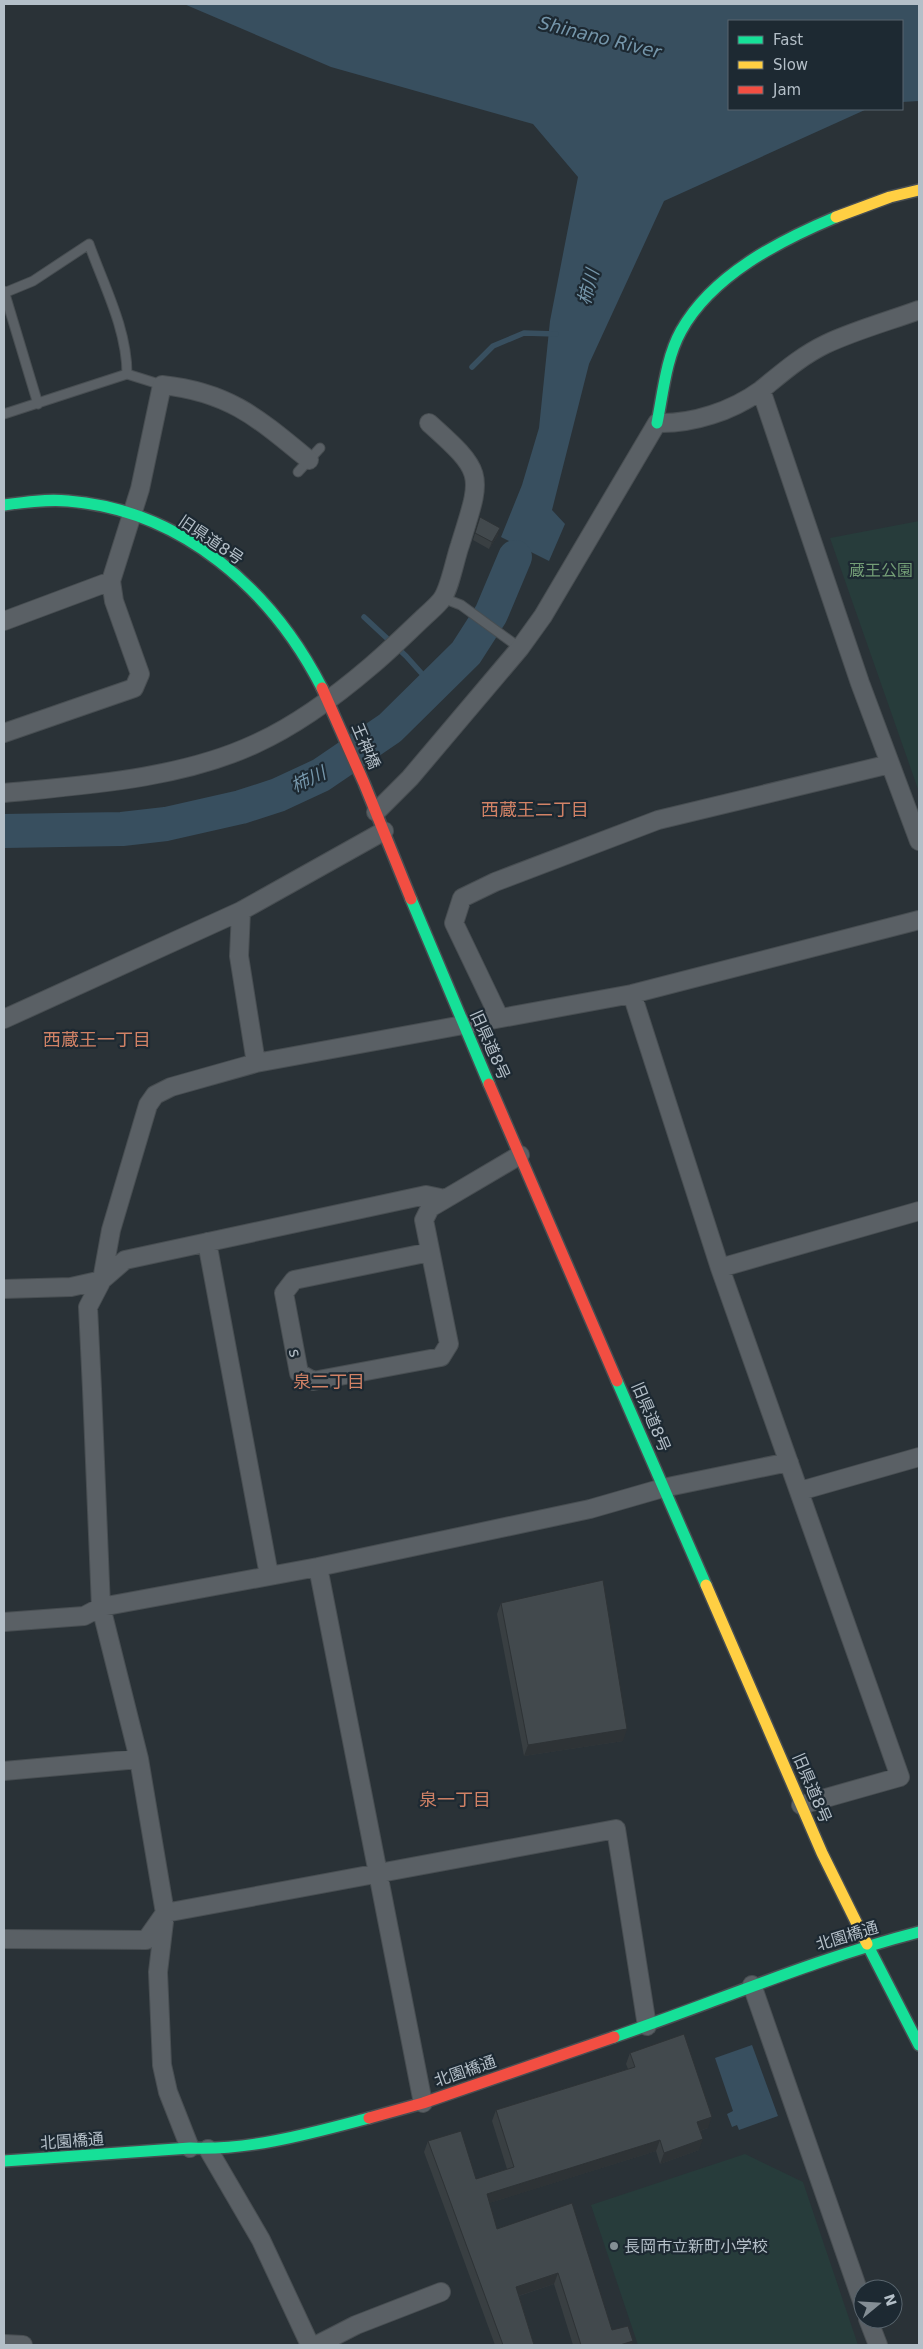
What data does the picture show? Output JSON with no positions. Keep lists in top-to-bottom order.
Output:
{
  "streets": {
    "street": [
      "旧県道8号",
      "王神橋",
      "s",
      "北園橋通"
    ]
  },
  "crossings": [
    ["旧県道8号", "王神橋"],
    ["旧県道8号", "s"],
    ["旧県道8号", "北園橋通"]
  ],
  "districts": [
    "西蔵王二丁目",
    "西蔵王一丁目",
    "泉二丁目",
    "泉一丁目"
  ],
  "water": ["Shinano River", "柿川"],
  "parks": ["蔵王公園"],
  "places": ["長岡市立新町小学校"],
  "legend": ["Fast", "Slow", "Jam"],
  "north": "right"
}
